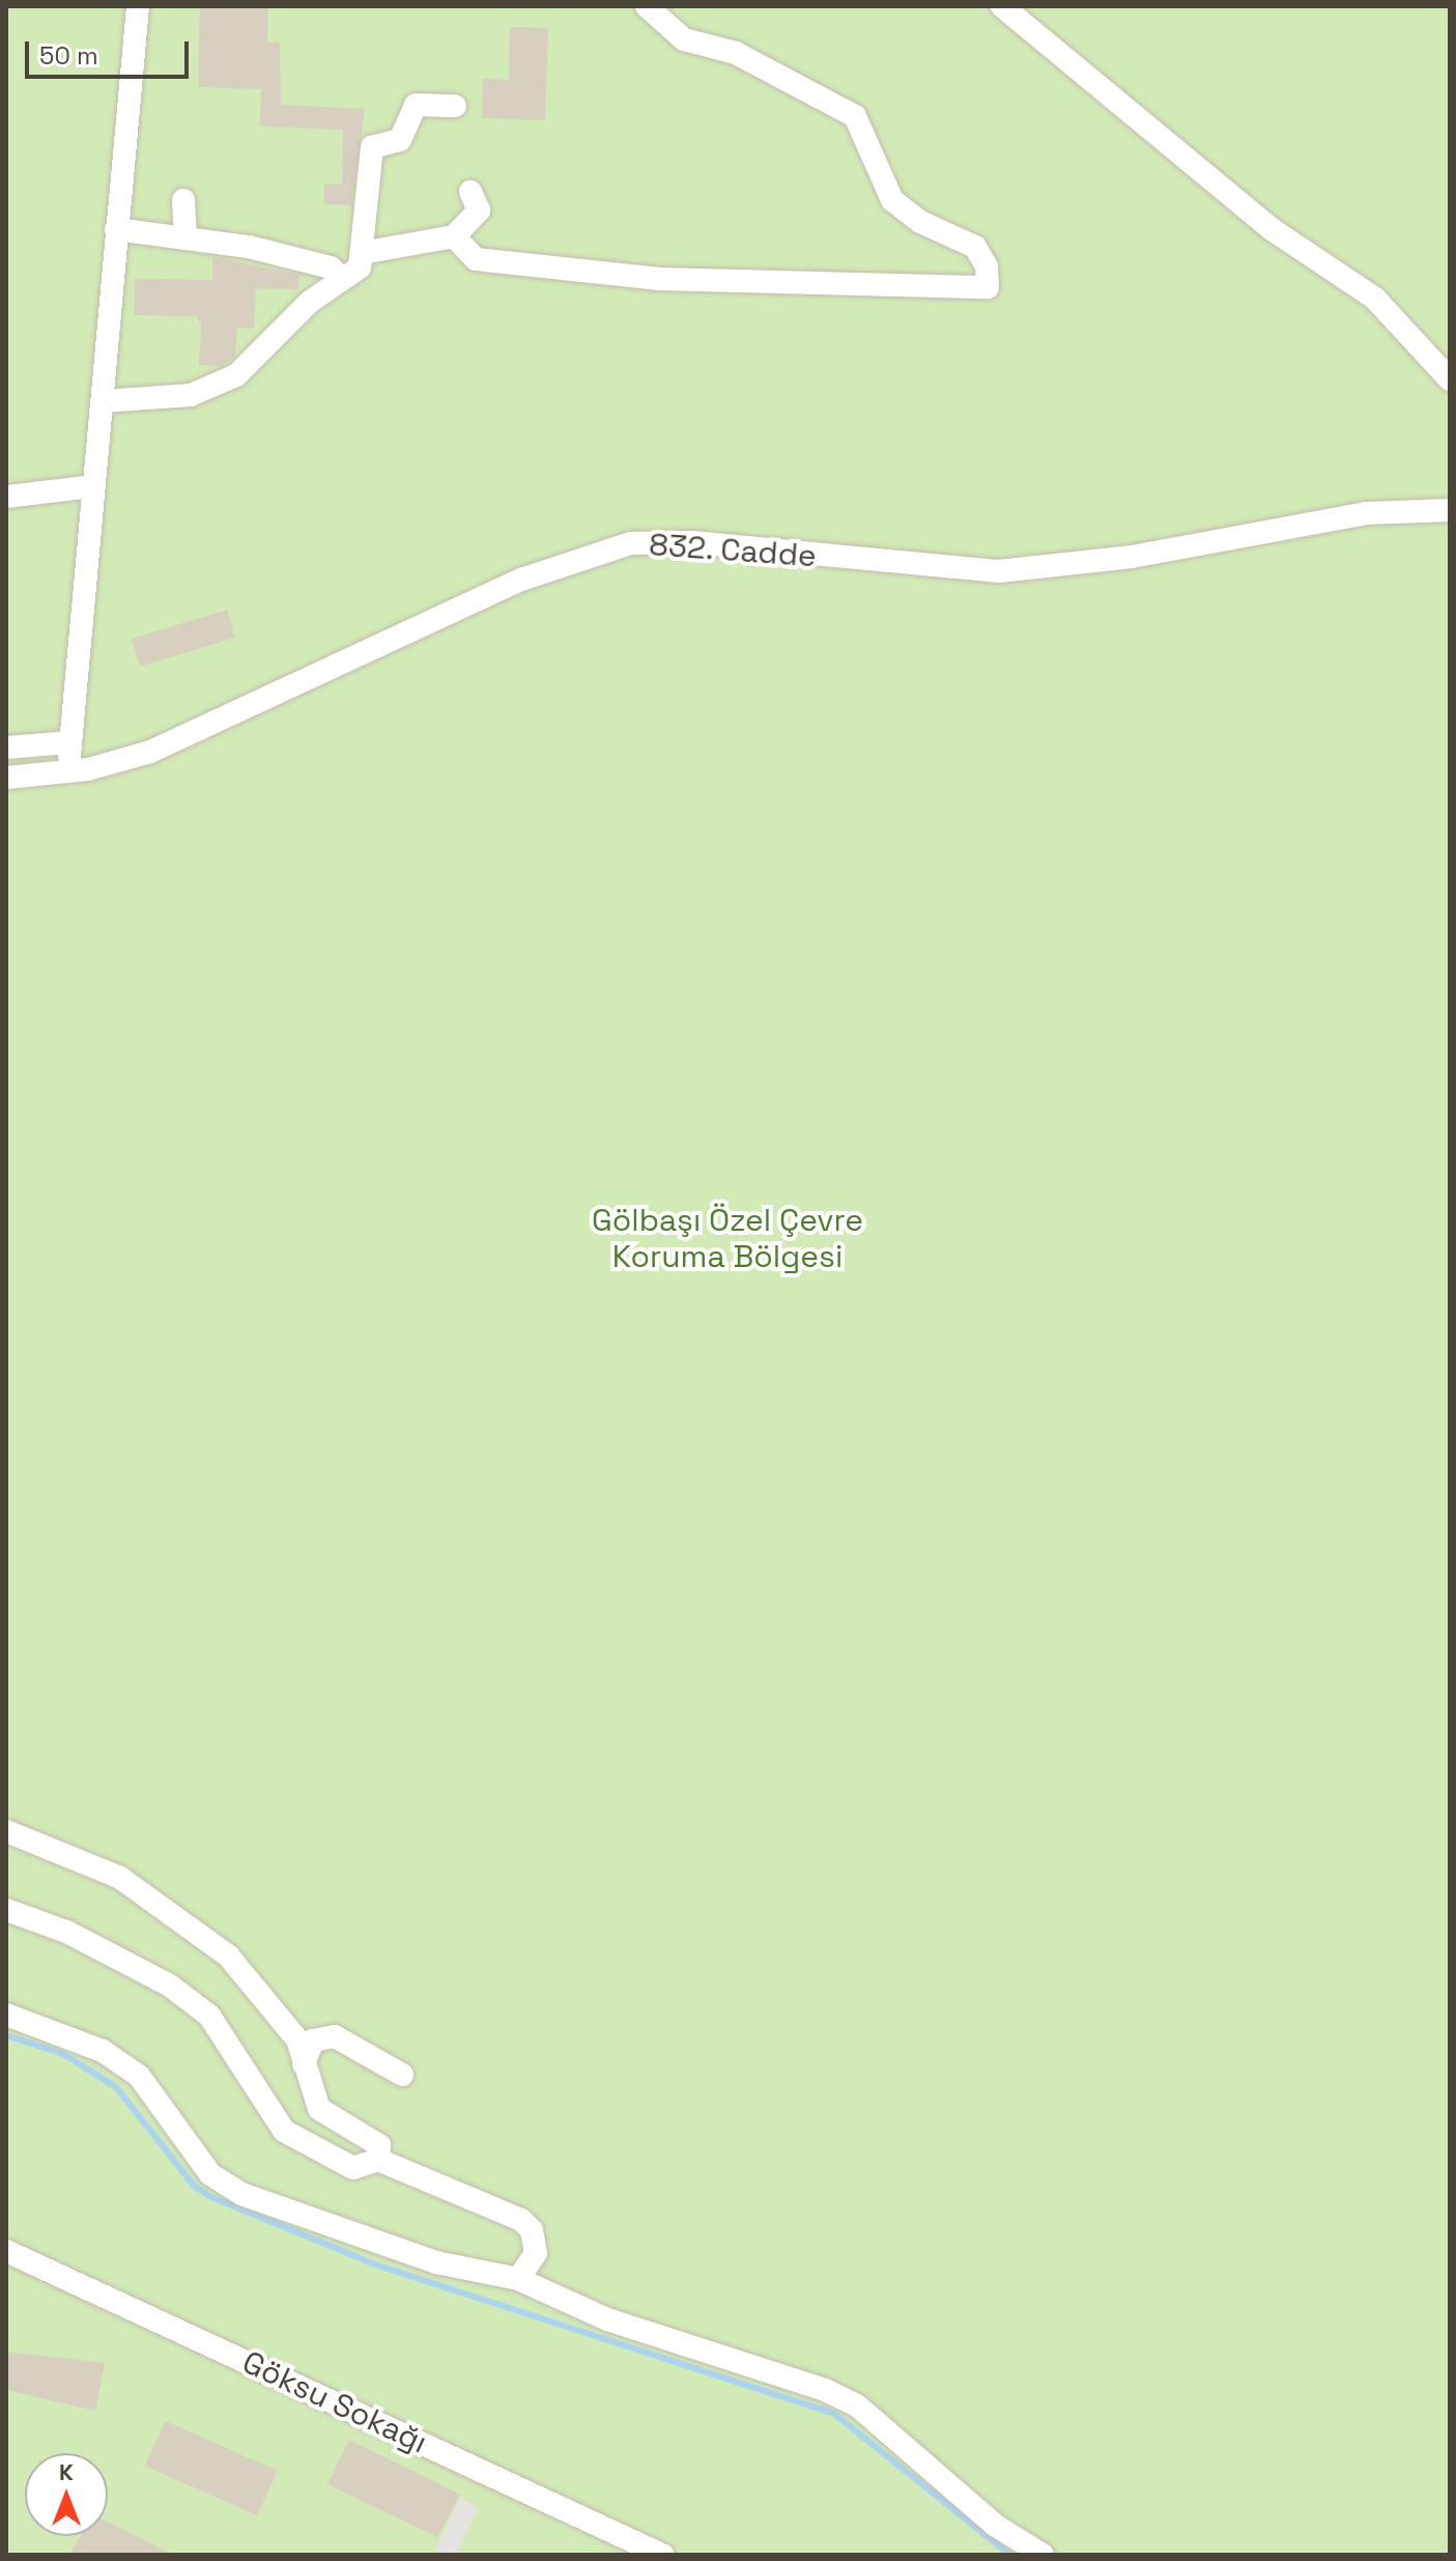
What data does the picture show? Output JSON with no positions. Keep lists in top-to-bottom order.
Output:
{
  "streets": {
    "street": ["832. Cadde", "Göksu Sokağı"]
  },
  "parks": ["Gölbaşı Özel Çevre Koruma Bölgesi"],
  "scale_bar": "50 m",
  "north": "top"
}
